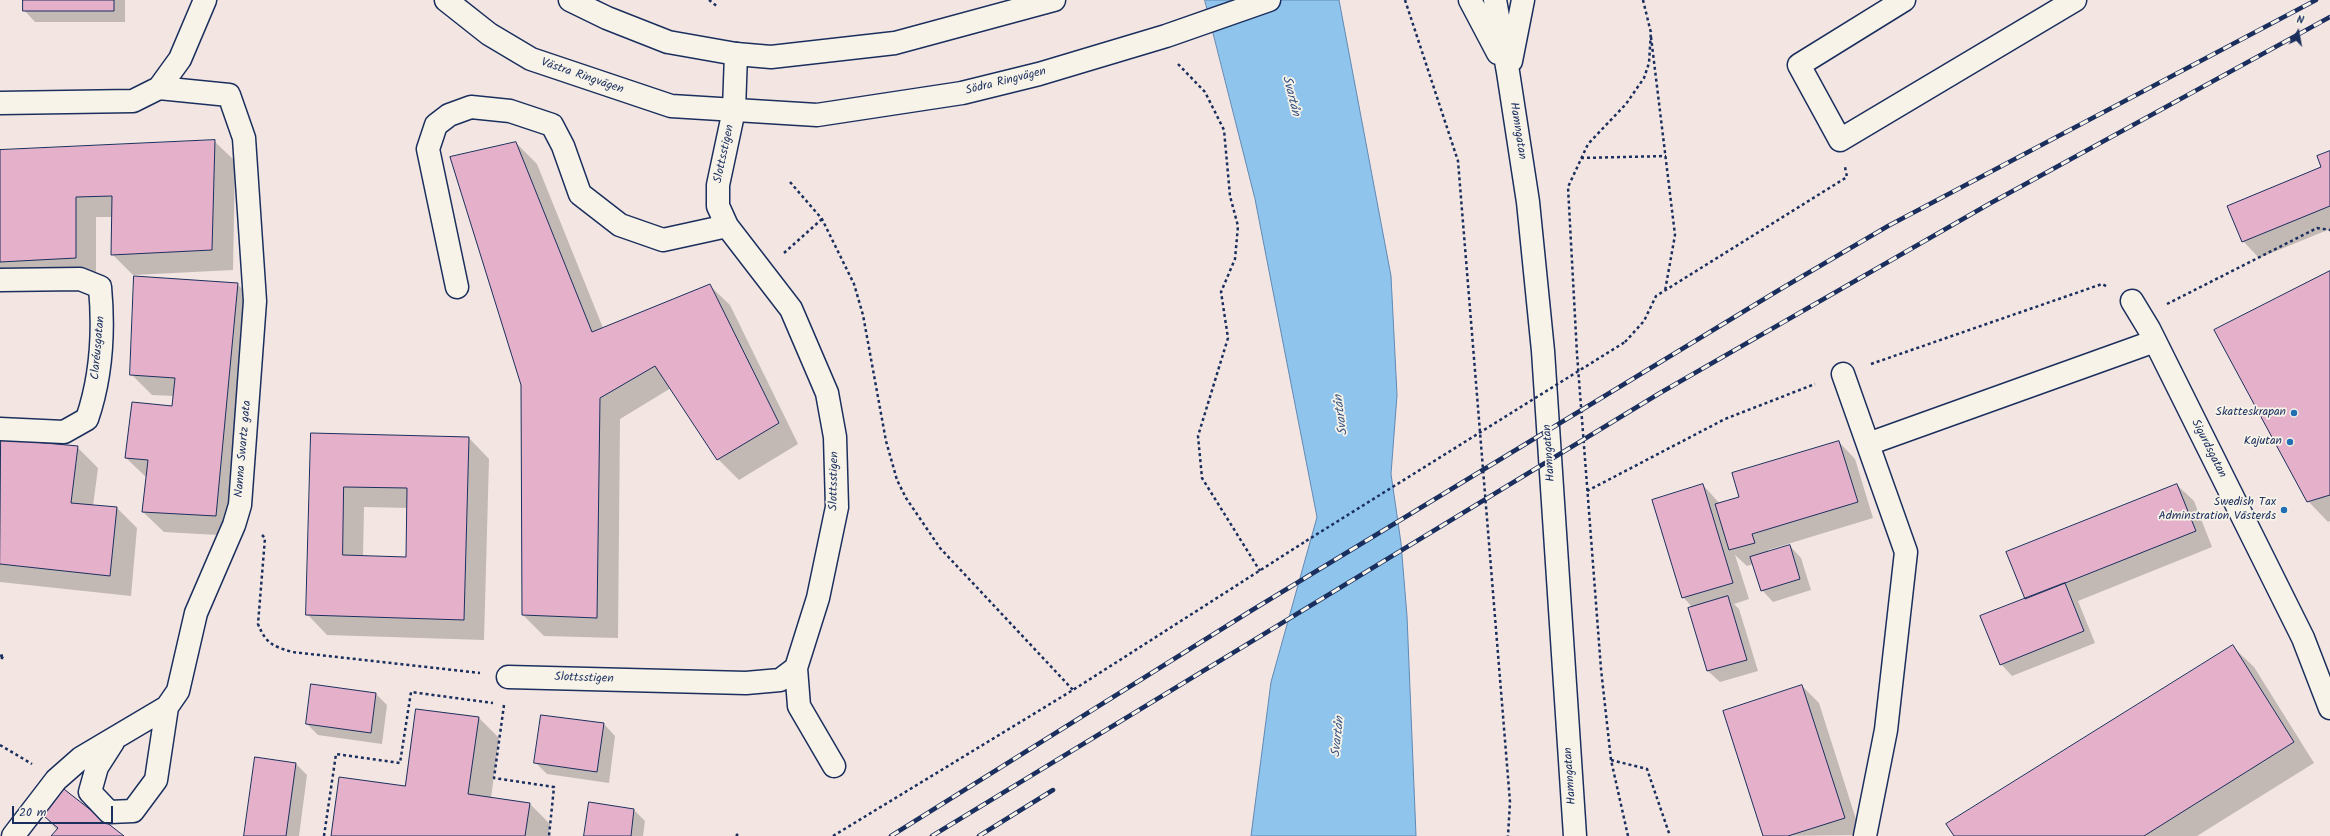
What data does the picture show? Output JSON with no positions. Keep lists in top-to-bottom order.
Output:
{
  "streets": {
    "street": [
      "Västra Ringvägen",
      "Södra Ringvägen",
      "Hamngatan",
      "Slottsstigen",
      "Claréusgatan",
      "Nanna Swartz gata",
      "Sigurdsgatan"
    ]
  },
  "crossings": [
    ["Västra Ringvägen", "Södra Ringvägen"],
    ["Västra Ringvägen", "Slottsstigen"],
    ["Södra Ringvägen", "Slottsstigen"]
  ],
  "water": ["Svartån"],
  "places": ["Skatteskrapan", "Kajutan", "Swedish Tax Adminstration Västerås"],
  "scale_bar": "20 m",
  "north": "top"
}
